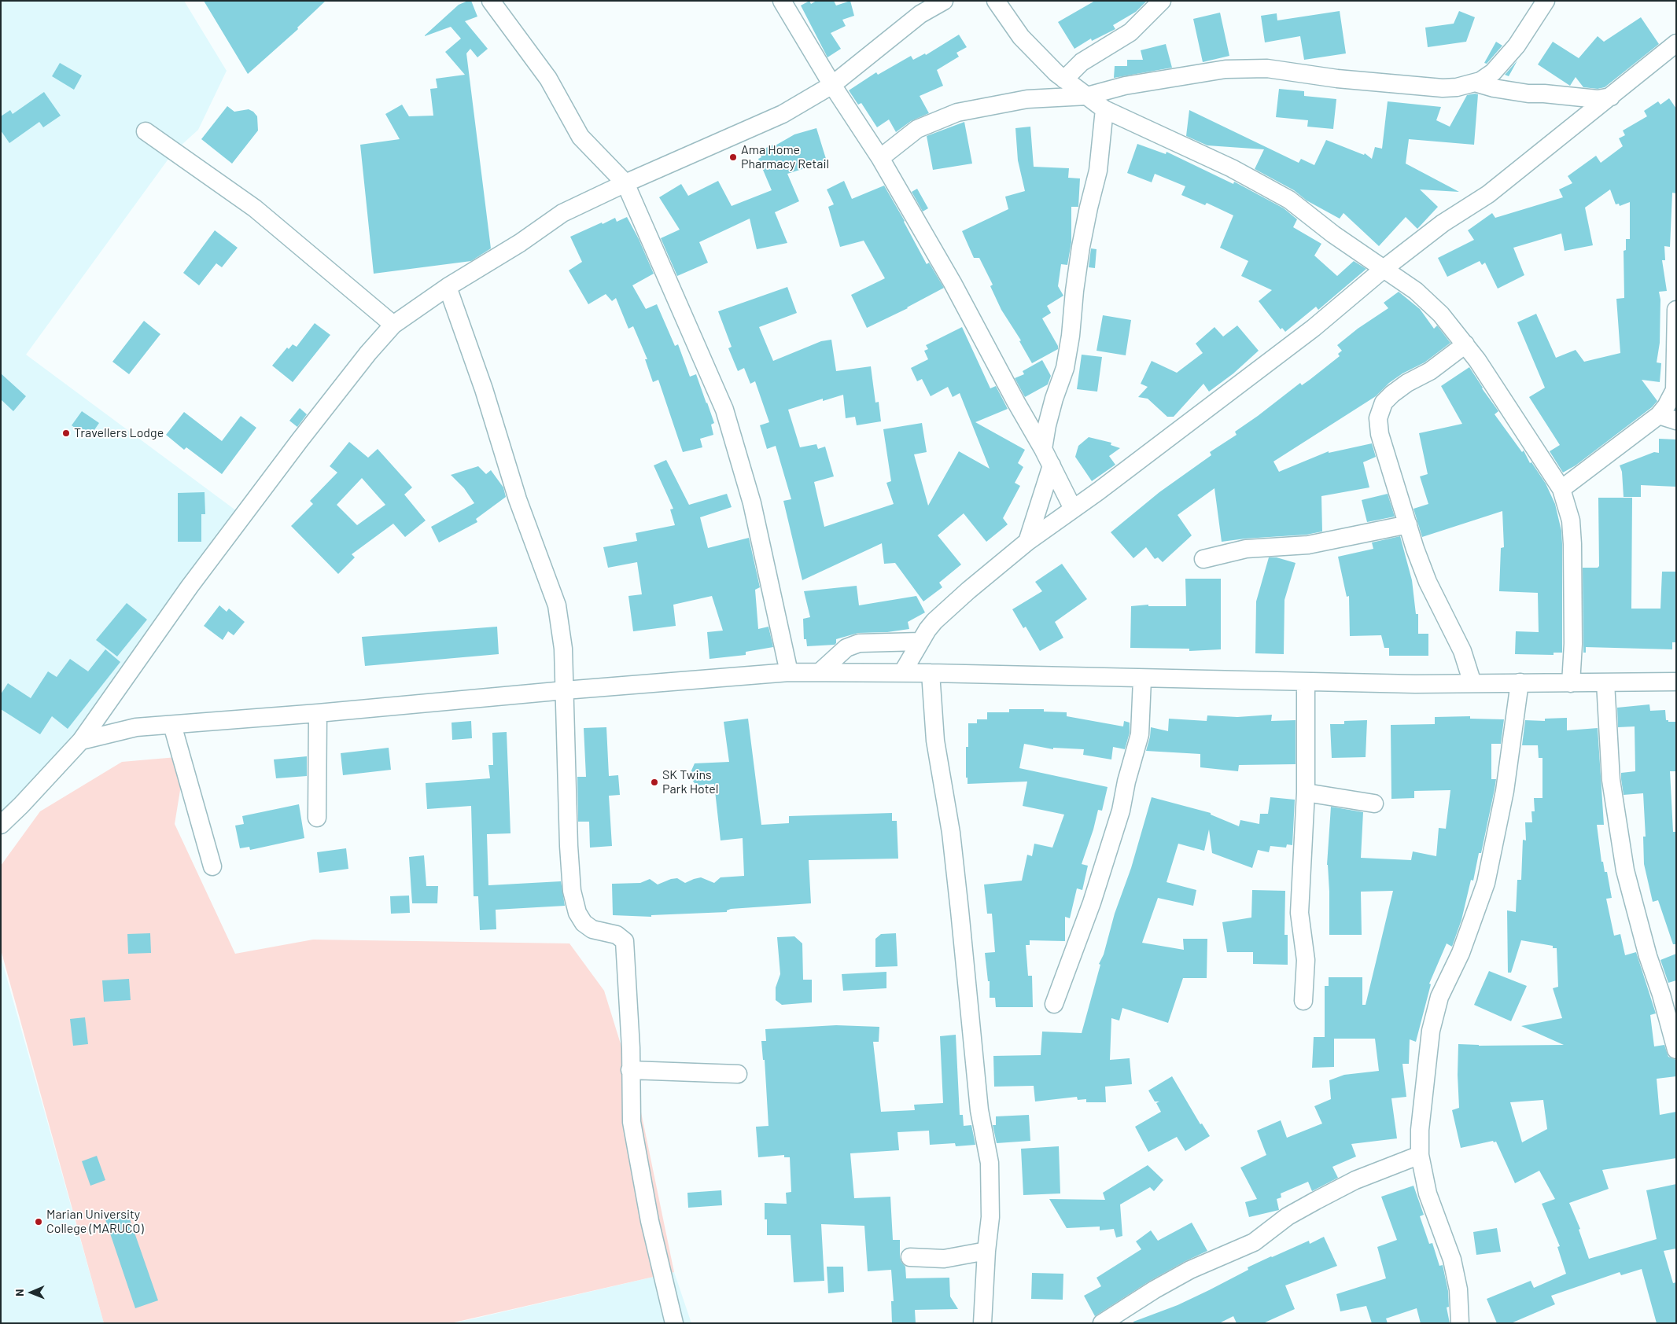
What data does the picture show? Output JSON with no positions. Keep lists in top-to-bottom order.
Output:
{
  "places": [
    "Ama Home Pharmacy Retail",
    "Travellers Lodge",
    "SK Twins Park Hotel",
    "Marian University College (MARUCO)"
  ],
  "north": "left"
}
